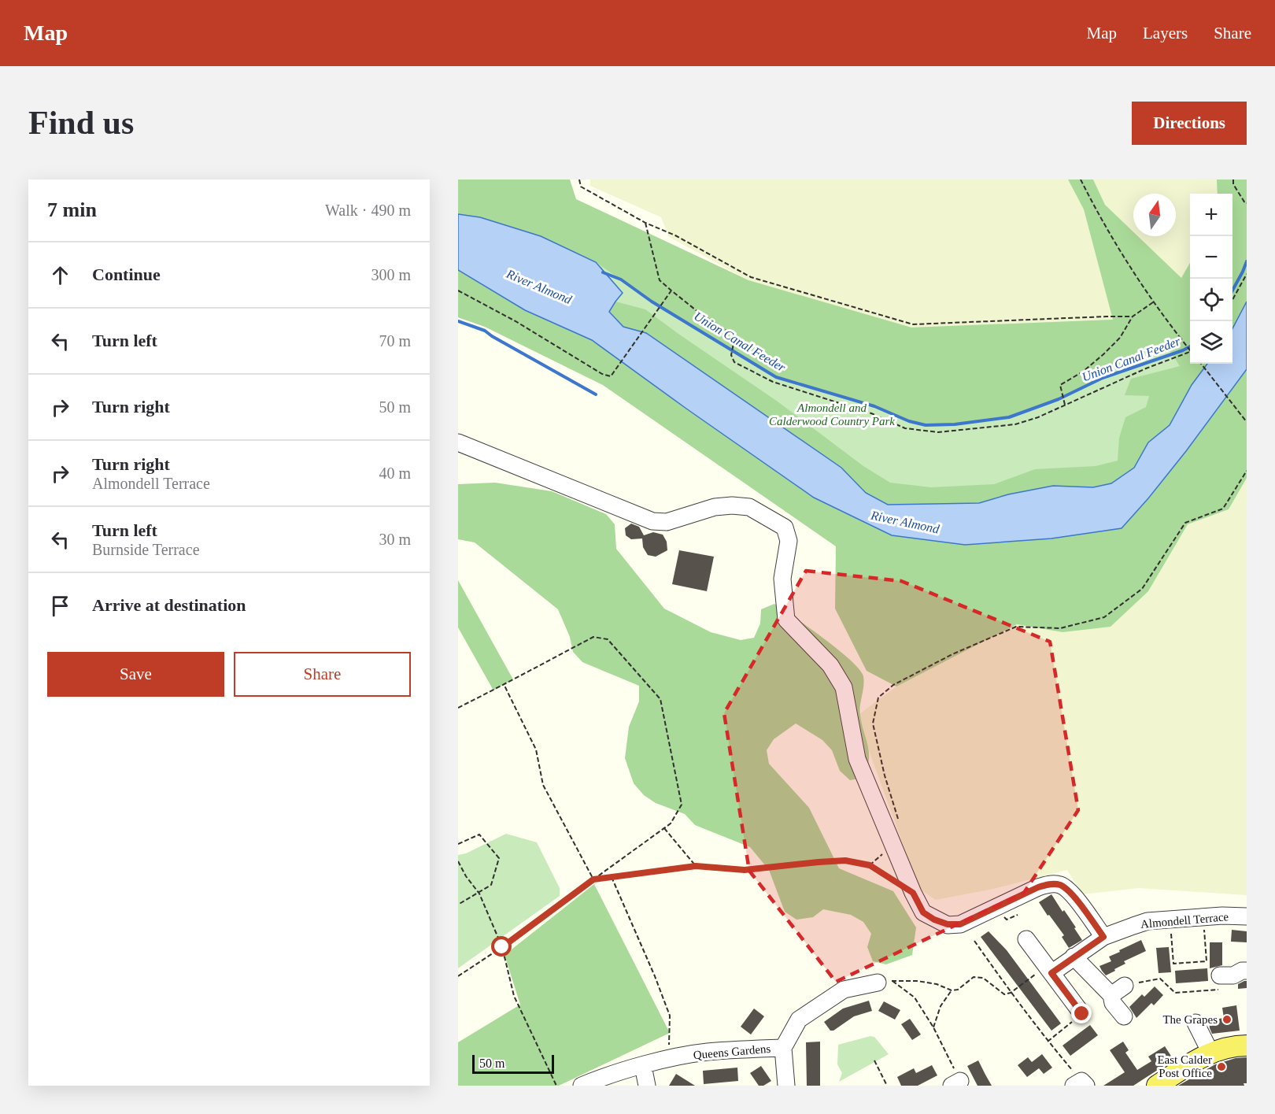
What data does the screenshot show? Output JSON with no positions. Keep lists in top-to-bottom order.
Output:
{
  "streets": {
    "street": ["Almondell Terrace", "Queens Gardens"]
  },
  "water": ["River Almond", "Union Canal Feeder"],
  "parks": ["Almondell and Calderwood Country Park"],
  "places": ["The Grapes", "East Calder Post Office"],
  "scale_bar": "50 m",
  "north": "top",
  "page": {
    "header": "Map",
    "nav": ["Map", "Layers", "Share"],
    "buttons": [
      "Directions",
      ["Save", "Share"]
    ],
    "title": "Find us",
    "heading": ["7 min", "Walk · 490 m"],
    "map_buttons": ["+", "−"],
    "list": [
      ["Continue", "300 m"],
      ["Turn left", "70 m"],
      ["Turn right", "50 m"],
      ["Turn right", "Almondell Terrace", "40 m"],
      ["Turn left", "Burnside Terrace", "30 m"],
      "Arrive at destination"
    ],
    "scale": "50 m"
  }
}
